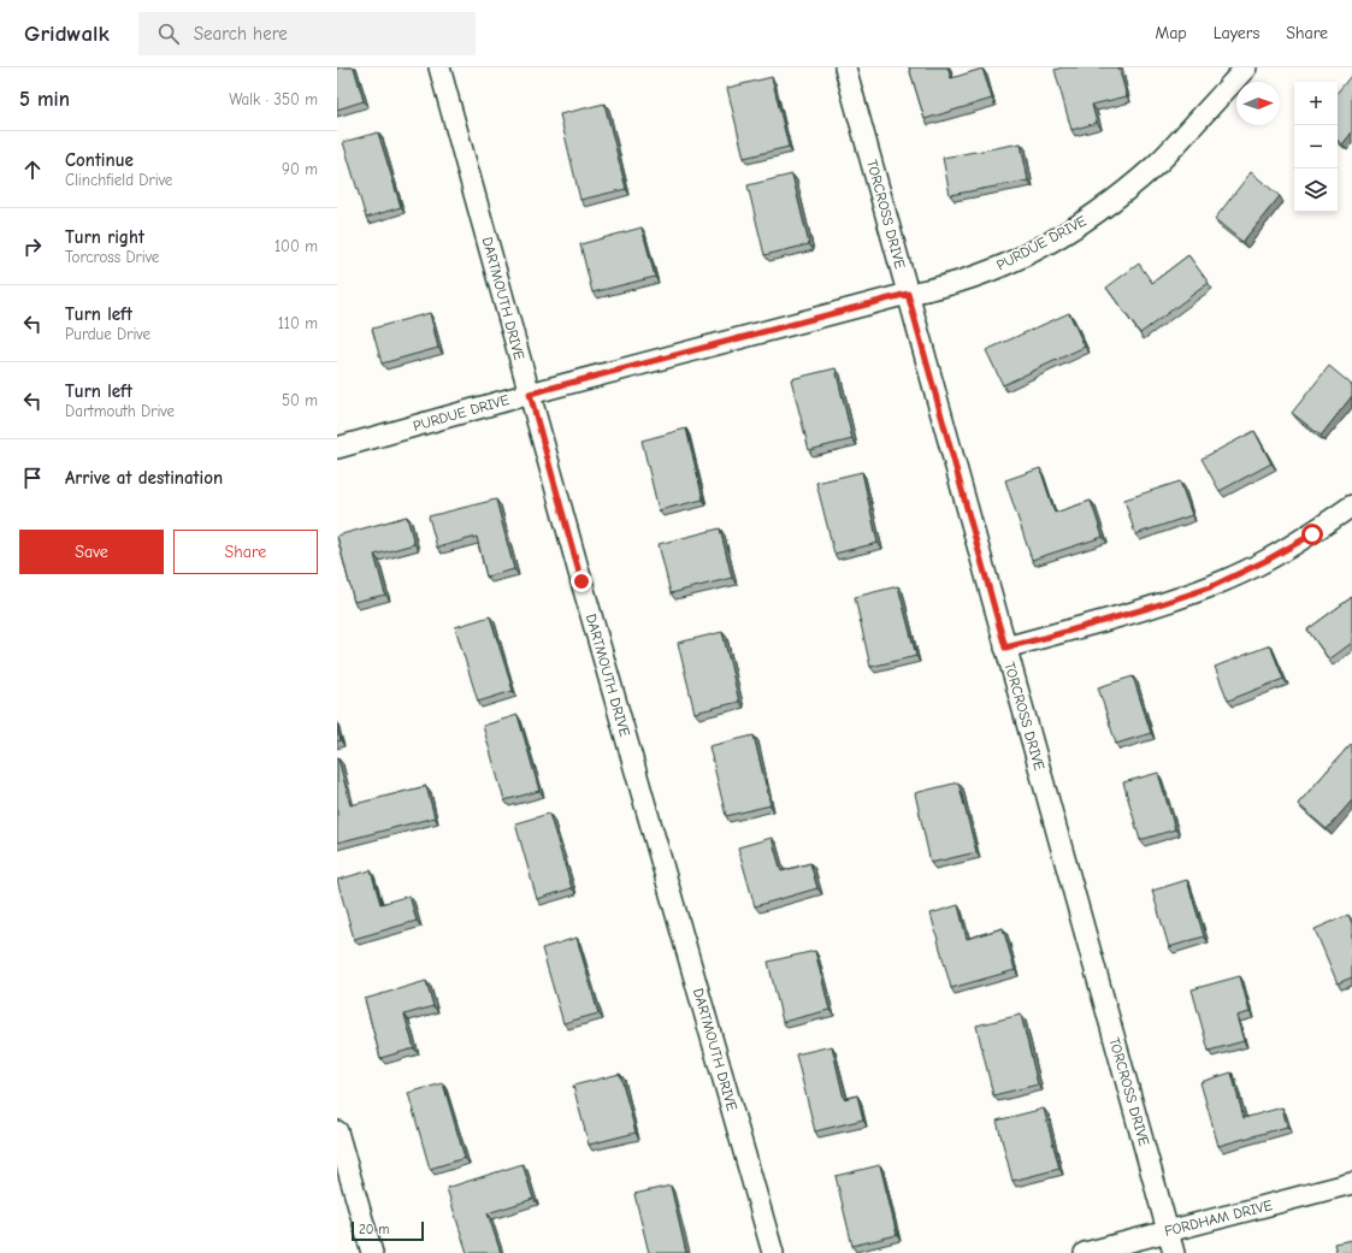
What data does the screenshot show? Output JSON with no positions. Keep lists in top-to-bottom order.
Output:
{
  "streets": {
    "street": [
      "TORCROSS DRIVE",
      "PURDUE DRIVE",
      "DARTMOUTH DRIVE",
      "FORDHAM DRIVE"
    ]
  },
  "crossings": [
    ["TORCROSS DRIVE", "PURDUE DRIVE"],
    ["TORCROSS DRIVE", "FORDHAM DRIVE"],
    ["PURDUE DRIVE", "DARTMOUTH DRIVE"]
  ],
  "scale_bar": "20 m",
  "north": "right",
  "page": {
    "header": "Gridwalk",
    "search": "Search here",
    "nav": ["Map", "Layers", "Share"],
    "heading": ["5 min", "Walk · 350 m"],
    "map_buttons": ["+", "−"],
    "list": [
      ["Continue", "Clinchfield Drive", "90 m"],
      ["Turn right", "Torcross Drive", "100 m"],
      ["Turn left", "Purdue Drive", "110 m"],
      ["Turn left", "Dartmouth Drive", "50 m"],
      "Arrive at destination"
    ],
    "buttons": ["Save", "Share"],
    "scale": "20 m"
  }
}
